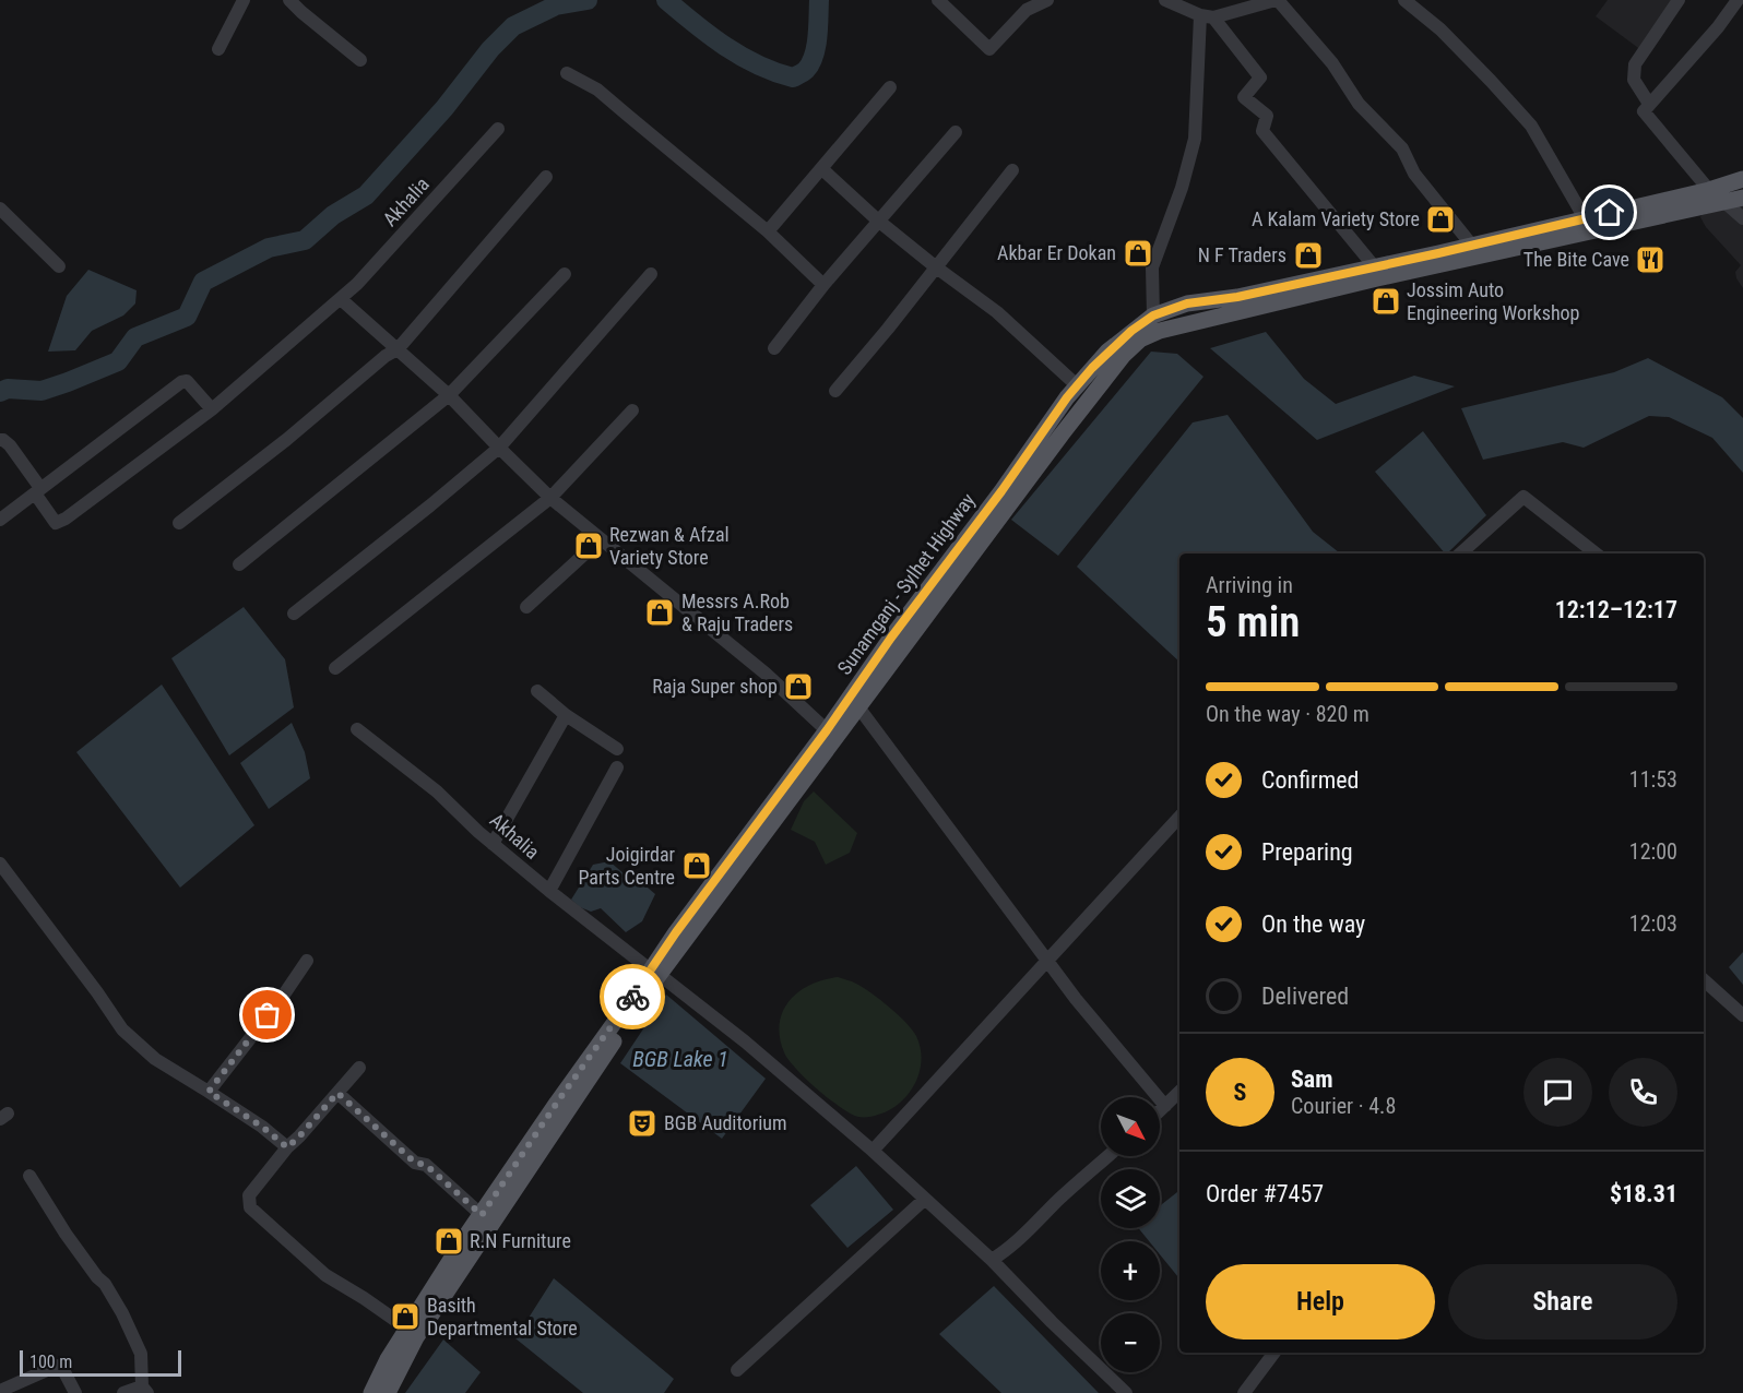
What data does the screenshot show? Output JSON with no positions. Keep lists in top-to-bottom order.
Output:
{
  "streets": {
    "main road": ["Sunamganj - Sylhet Highway"],
    "street": ["Akhalia"]
  },
  "crossings": [
    ["Akhalia", "Sunamganj - Sylhet Highway"]
  ],
  "water": ["BGB Lake 1"],
  "places": {
    "shop": [
      "A Kalam Variety Store",
      "Akbar Er Dokan",
      "N F Traders",
      "Jossim Auto Engineering Workshop",
      "Rezwan & Afzal Variety Store",
      "Messrs A.Rob & Raju Traders",
      "Raja Super shop",
      "Joigirdar Parts Centre",
      "R.N Furniture",
      "Basith Departmental Store"
    ],
    "restaurant": ["The Bite Cave"],
    "theatre": ["BGB Auditorium"]
  },
  "scale_bar": "100 m",
  "north": "bottom right",
  "page": {
    "heading": ["5 min", "Arriving in", "12:12–12:17"],
    "panel": [
      "Sam",
      "Courier · 4.8",
      "Order #7457",
      "$18.31"
    ],
    "bar": "On the way · 820 m",
    "list": [
      ["Confirmed", "11:53"],
      ["Preparing", "12:00"],
      ["On the way", "12:03"],
      "Delivered"
    ],
    "round": "S",
    "map_buttons": ["+", "−"],
    "buttons": ["Help", "Share"],
    "scale": "100 m"
  }
}
